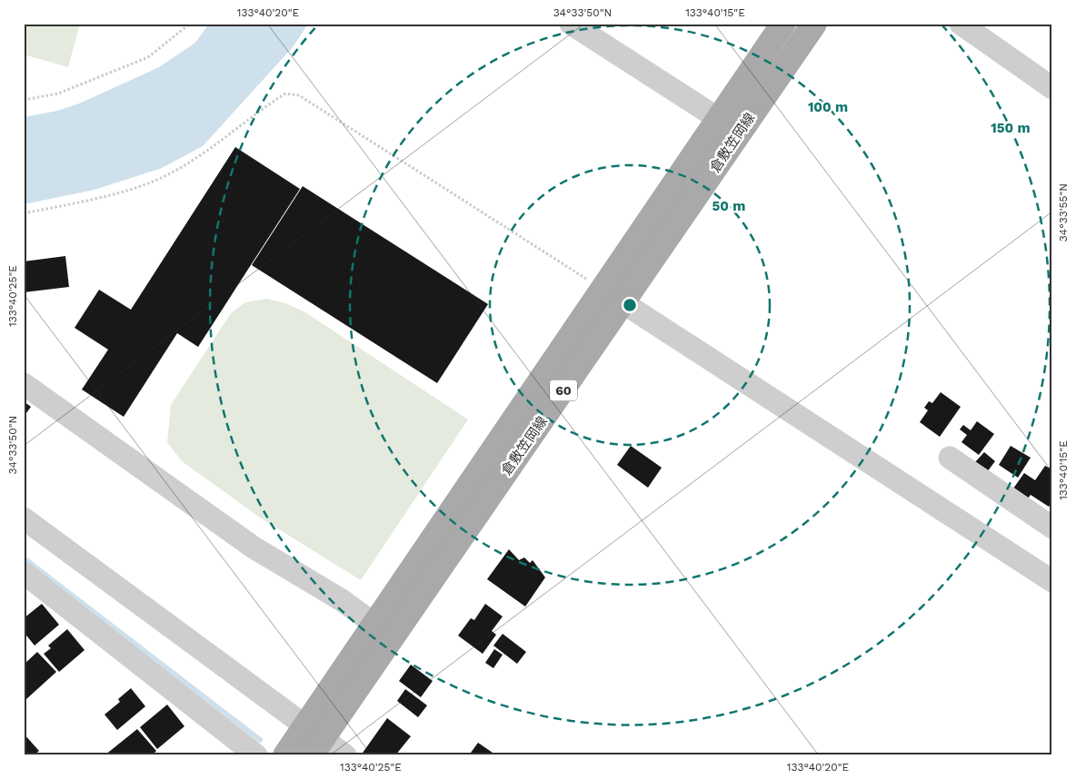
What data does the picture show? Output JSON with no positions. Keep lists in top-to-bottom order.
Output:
{
  "streets": {
    "main road": ["倉敷笠岡線", "60"]
  },
  "coordinates": [
    "133°40'20\"E",
    "34°33'50\"N",
    "133°40'15\"E",
    "34°33'55\"N",
    "133°40'25\"E"
  ],
  "rings": ["100 m", "150 m", "50 m"]
}
